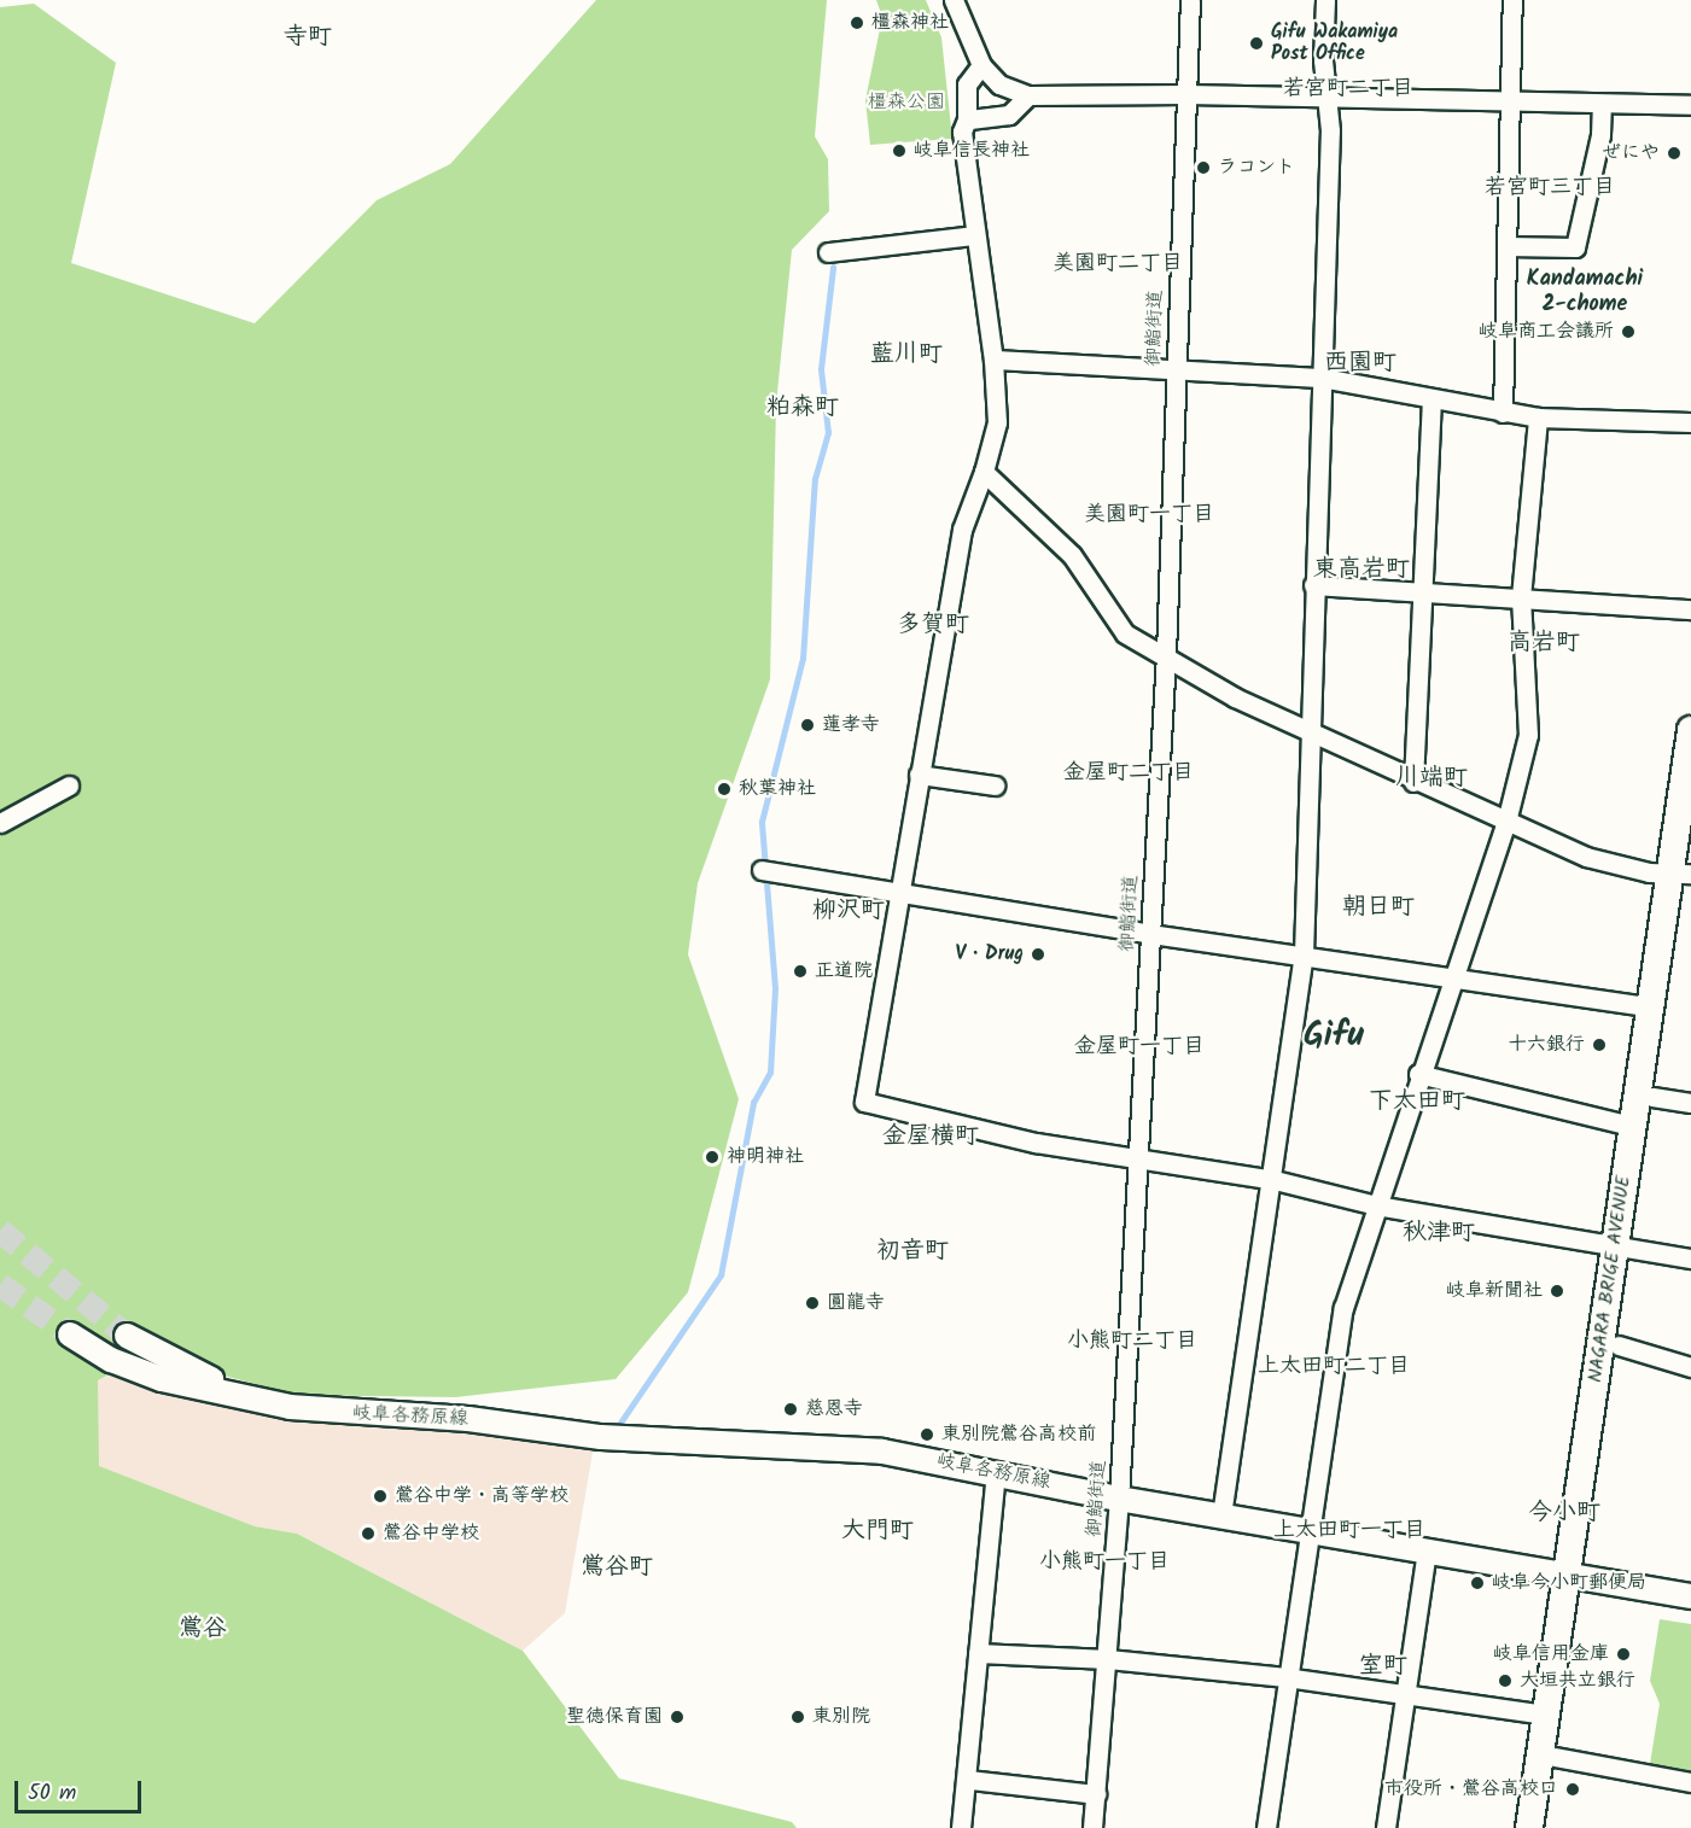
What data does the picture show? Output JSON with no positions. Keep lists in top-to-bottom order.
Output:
{
  "streets": {
    "highway": ["NAGARA BRIGE AVENUE"],
    "main road": ["岐阜各務原線"],
    "street": ["御鮨街道"]
  },
  "crossings": [
    ["御鮨街道", "岐阜各務原線"],
    ["NAGARA BRIGE AVENUE", "岐阜各務原線"]
  ],
  "districts": [
    "寺町",
    "若宮町二丁目",
    "若宮町三丁目",
    "美園町二丁目",
    "Kandamachi 2-chome",
    "藍川町",
    "西園町",
    "粕森町",
    "美園町一丁目",
    "東高岩町",
    "多賀町",
    "高岩町",
    "金屋町二丁目",
    "川端町",
    "朝日町",
    "柳沢町",
    "Gifu",
    "金屋町一丁目",
    "下太田町",
    "金屋横町",
    "秋津町",
    "初音町",
    "小熊町二丁目",
    "上太田町二丁目",
    "今小町",
    "大門町",
    "上太田町一丁目",
    "小熊町一丁目",
    "鴬谷町",
    "鴬谷",
    "室町"
  ],
  "parks": ["橿森公園"],
  "places": [
    "橿森神社",
    "Gifu Wakamiya Post Office",
    "岐阜信長神社",
    "ぜにや",
    "ラコント",
    "岐阜商工会議所",
    "蓮孝寺",
    "秋葉神社",
    "V・Drug",
    "正道院",
    "十六銀行",
    "神明神社",
    "岐阜新聞社",
    "圓龍寺",
    "慈恩寺",
    "東別院鶯谷高校前",
    "鶯谷中学・高等学校",
    "鶯谷中学校",
    "岐阜今小町郵便局",
    "岐阜信用金庫",
    "大垣共立銀行",
    "聖徳保育園",
    "東別院",
    "市役所・鶯谷高校口"
  ],
  "scale_bar": "50 m"
}
